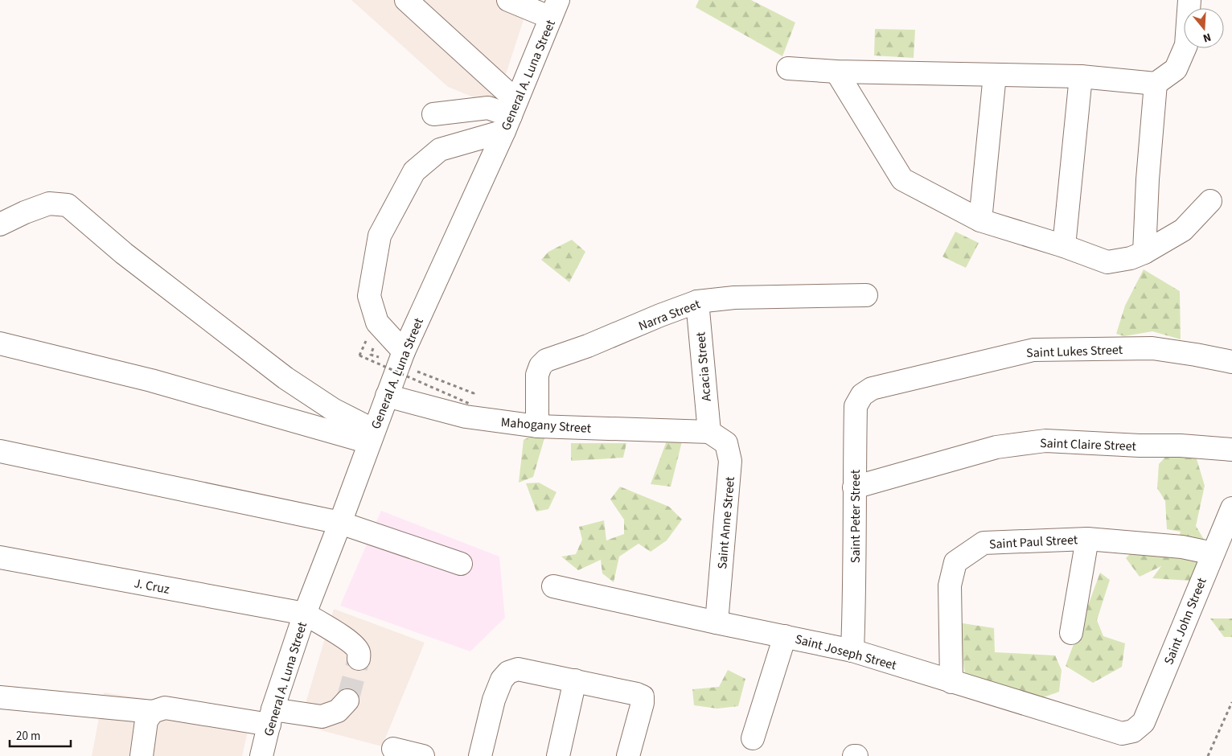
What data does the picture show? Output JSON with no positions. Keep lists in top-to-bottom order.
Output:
{
  "streets": {
    "street": [
      "General A. Luna Street",
      "Narra Street",
      "Saint Lukes Street",
      "Acacia Street",
      "Mahogany Street",
      "Saint Claire Street",
      "Saint Peter Street",
      "Saint Anne Street",
      "Saint Paul Street",
      "J. Cruz",
      "Saint John Street",
      "Saint Joseph Street"
    ]
  },
  "crossings": [
    ["General A. Luna Street", "Mahogany Street"],
    ["General A. Luna Street", "J. Cruz"],
    ["Narra Street", "Acacia Street"],
    ["Narra Street", "Mahogany Street"],
    ["Saint Lukes Street", "Saint Peter Street"],
    ["Acacia Street", "Mahogany Street"],
    ["Acacia Street", "Saint Anne Street"],
    ["Mahogany Street", "Saint Anne Street"],
    ["Saint Claire Street", "Saint Peter Street"],
    ["Saint Peter Street", "Saint Joseph Street"],
    ["Saint Anne Street", "Saint Joseph Street"],
    ["Saint Paul Street", "Saint John Street"],
    ["Saint Paul Street", "Saint Joseph Street"],
    ["Saint John Street", "Saint Joseph Street"]
  ],
  "scale_bar": "20 m",
  "north": "bottom"
}
